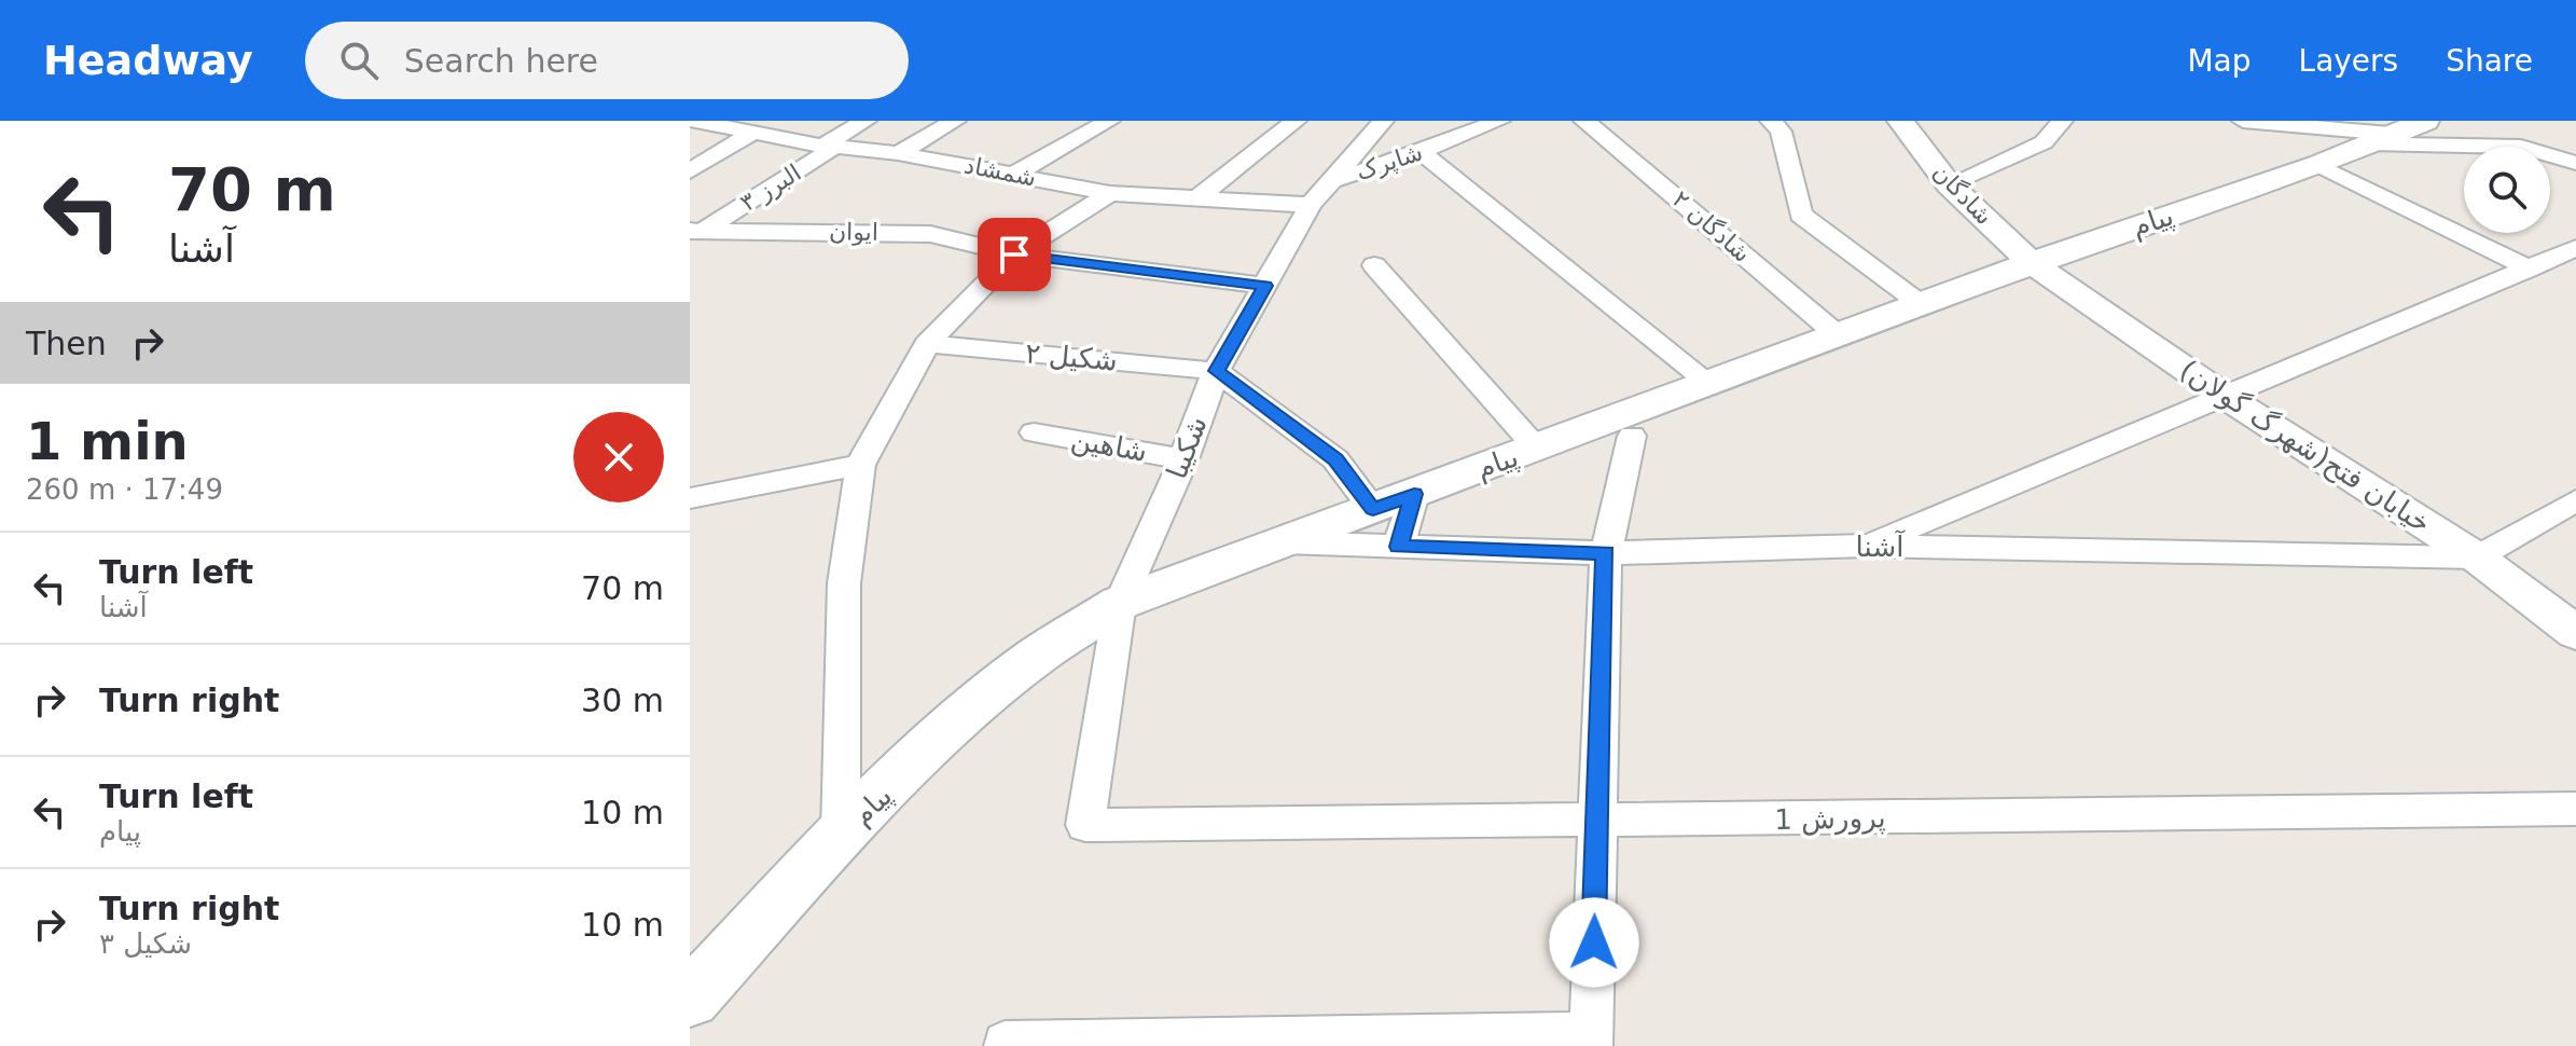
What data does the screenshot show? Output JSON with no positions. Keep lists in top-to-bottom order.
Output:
{
  "streets": {
    "main road": ["پیام"],
    "street": [
      "شاپرک",
      "شمشاد",
      "البرز ۳",
      "شادگان",
      "شادگان ۲",
      "ایوان",
      "شکیل ۲",
      "شاهین",
      "خیابان فتح(شهرگ گولان)",
      "شکیبا",
      "آشنا",
      "پرورش 1"
    ]
  },
  "crossings": [
    ["شاپرک", "شکیبا"],
    ["شمشاد", "البرز ۳"],
    ["شمشاد", "شکیبا"],
    ["البرز ۳", "ایوان"],
    ["شادگان", "پیام"],
    ["شادگان", "خیابان فتح(شهرگ گولان)"],
    ["پیام", "شادگان ۲"],
    ["پیام", "خیابان فتح(شهرگ گولان)"],
    ["پیام", "شکیبا"],
    ["پیام", "آشنا"],
    ["ایوان", "شکیبا"],
    ["شکیل ۲", "شکیبا"],
    ["شاهین", "شکیبا"],
    ["خیابان فتح(شهرگ گولان)", "آشنا"],
    ["شکیبا", "پرورش 1"]
  ],
  "page": {
    "header": "Headway",
    "search": "Search here",
    "nav": ["Map", "Layers", "Share"],
    "turn": ["70 m", "آشنا"],
    "then": "Then",
    "heading": ["1 min", "260 m · 17:49"],
    "list": [
      {
        "name": "Turn left",
        "note": "آشنا",
        "value": "70 m"
      },
      {
        "name": "Turn right",
        "value": "30 m"
      },
      {
        "name": "Turn left",
        "note": "پیام",
        "value": "10 m"
      },
      {
        "name": "Turn right",
        "note": "شکیل ۳",
        "value": "10 m"
      }
    ]
  }
}
